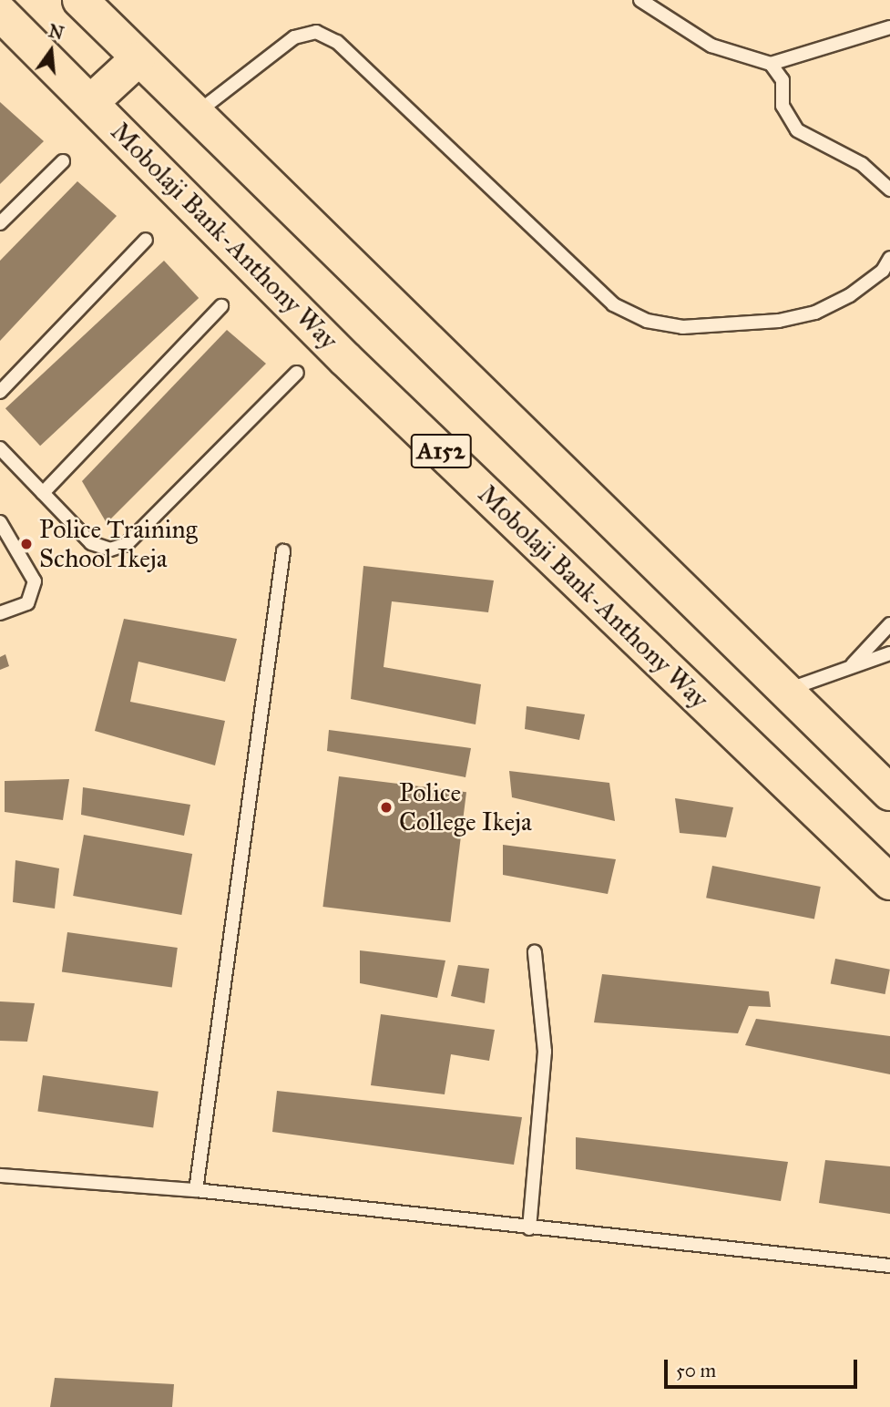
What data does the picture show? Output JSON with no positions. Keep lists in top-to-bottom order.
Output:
{
  "streets": {
    "main road": ["Mobolaji Bank-Anthony Way", "A152"]
  },
  "places": ["Police Training School Ikeja", "Police College Ikeja"],
  "scale_bar": "50 m",
  "north": "top"
}
